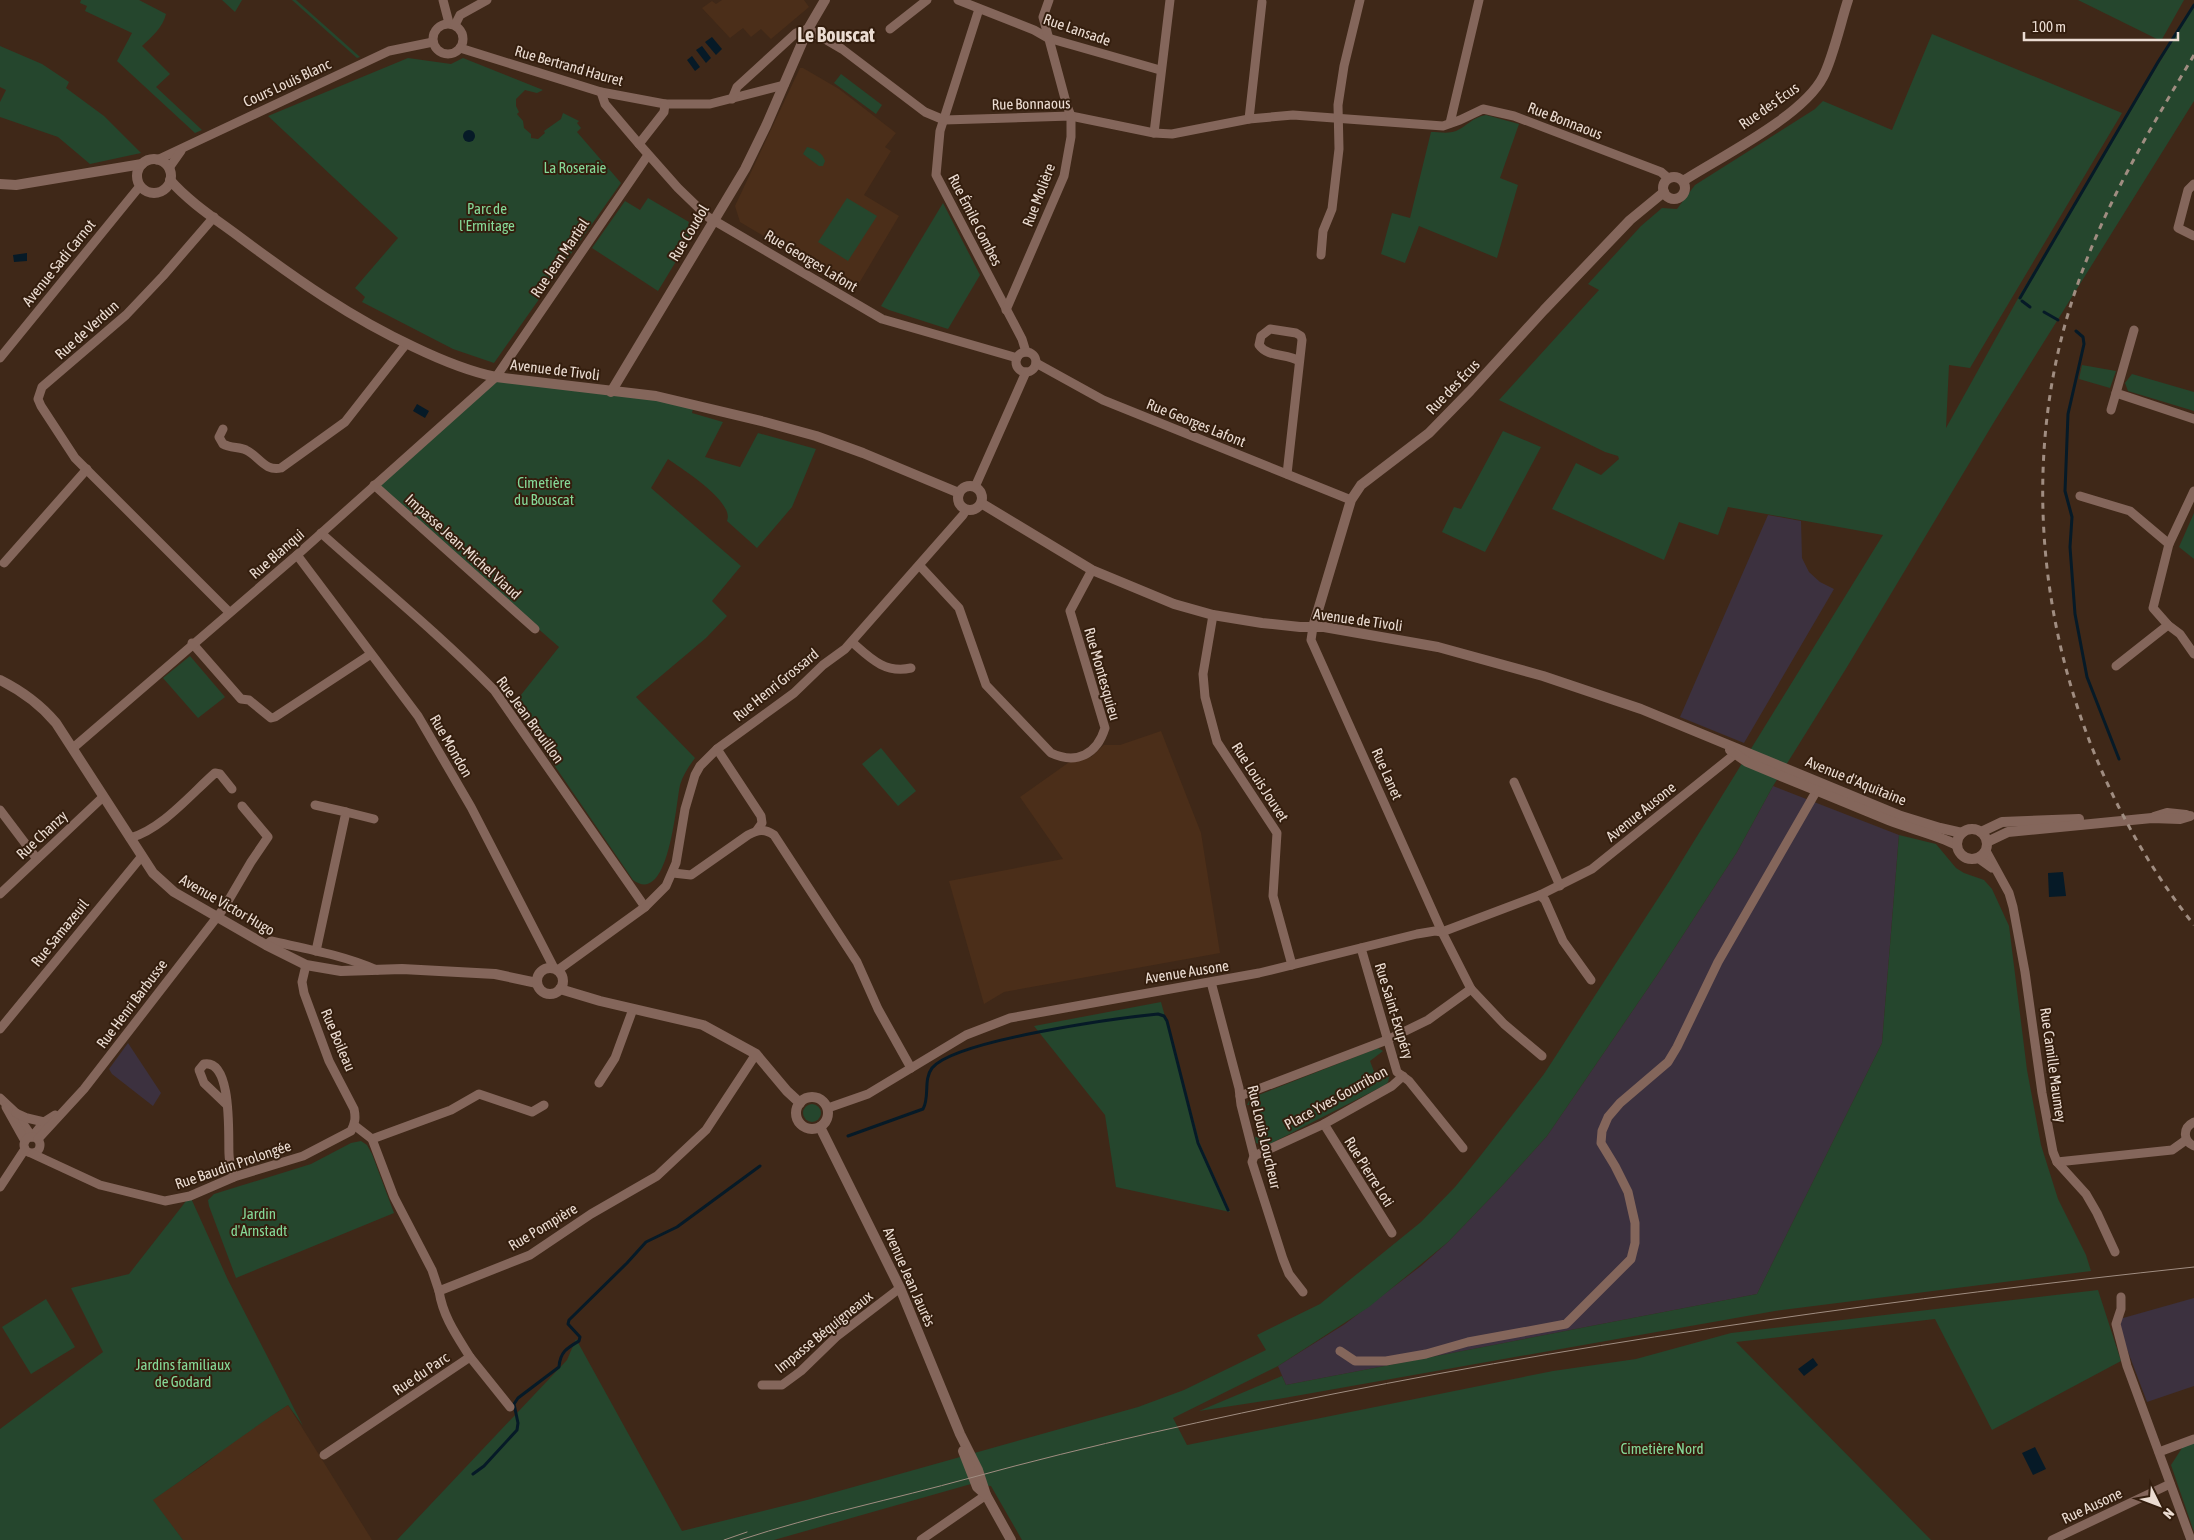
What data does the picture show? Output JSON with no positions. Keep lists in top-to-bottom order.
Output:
{
  "streets": {
    "street": [
      "Rue Lansade",
      "Rue Bertrand Hauret",
      "Cours Louis Blanc",
      "Rue Bonnaous",
      "Rue des Écus",
      "Rue Molière",
      "Rue Émile Combes",
      "Rue Coudol",
      "Rue Jean Martial",
      "Rue Georges Lafont",
      "Avenue Sadi Carnot",
      "Rue de Verdun",
      "Avenue de Tivoli",
      "Impasse Jean-Michel Viaud",
      "Rue Blanqui",
      "Rue Montesquieu",
      "Rue Henri Grossard",
      "Rue Jean Brouillon",
      "Rue Mondon",
      "Rue Lanet",
      "Avenue d'Aquitaine",
      "Rue Louis Jouvet",
      "Avenue Ausone",
      "Rue Chanzy",
      "Avenue Victor Hugo",
      "Rue Samazeuil",
      "Rue Henri Barbusse",
      "Rue Saint-Exupéry",
      "Rue Boileau",
      "Rue Camille Maumey",
      "Place Yves Gourribon",
      "Rue Louis Loucheur",
      "Rue Baudin Prolongée",
      "Rue Pierre Loti",
      "Rue Pompière",
      "Avenue Jean Jaurès",
      "Impasse Béquigneaux",
      "Rue du Parc",
      "Rue Ausone"
    ]
  },
  "crossings": [
    ["Rue Lansade", "Rue Molière"],
    ["Rue Lansade", "Rue Émile Combes"],
    ["Rue Bertrand Hauret", "Cours Louis Blanc"],
    ["Rue Bertrand Hauret", "Rue Coudol"],
    ["Rue Bertrand Hauret", "Rue Georges Lafont"],
    ["Cours Louis Blanc", "Avenue Sadi Carnot"],
    ["Cours Louis Blanc", "Avenue de Tivoli"],
    ["Rue Bonnaous", "Rue des Écus"],
    ["Rue Bonnaous", "Rue Molière"],
    ["Rue Bonnaous", "Rue Émile Combes"],
    ["Rue Bonnaous", "Rue Coudol"],
    ["Rue des Écus", "Rue Georges Lafont"],
    ["Rue des Écus", "Avenue de Tivoli"],
    ["Rue des Écus", "Rue Lanet"],
    ["Rue Molière", "Rue Émile Combes"],
    ["Rue Émile Combes", "Rue Georges Lafont"],
    ["Rue Coudol", "Rue Georges Lafont"],
    ["Rue Coudol", "Avenue de Tivoli"],
    ["Rue Jean Martial", "Rue Georges Lafont"],
    ["Rue Jean Martial", "Avenue de Tivoli"],
    ["Rue Jean Martial", "Rue Blanqui"],
    ["Avenue Sadi Carnot", "Avenue de Tivoli"],
    ["Rue de Verdun", "Avenue de Tivoli"],
    ["Rue de Verdun", "Rue Blanqui"],
    ["Avenue de Tivoli", "Rue Blanqui"],
    ["Avenue de Tivoli", "Rue Montesquieu"],
    ["Avenue de Tivoli", "Rue Henri Grossard"],
    ["Avenue de Tivoli", "Rue Lanet"],
    ["Avenue de Tivoli", "Avenue d'Aquitaine"],
    ["Avenue de Tivoli", "Rue Louis Jouvet"],
    ["Avenue de Tivoli", "Avenue Ausone"],
    ["Impasse Jean-Michel Viaud", "Rue Blanqui"],
    ["Rue Blanqui", "Rue Jean Brouillon"],
    ["Rue Blanqui", "Rue Mondon"],
    ["Rue Blanqui", "Avenue Victor Hugo"],
    ["Rue Montesquieu", "Rue Henri Grossard"],
    ["Rue Henri Grossard", "Rue Jean Brouillon"],
    ["Rue Henri Grossard", "Rue Mondon"],
    ["Rue Henri Grossard", "Avenue Victor Hugo"],
    ["Rue Mondon", "Avenue Victor Hugo"],
    ["Rue Lanet", "Avenue Ausone"],
    ["Rue Lanet", "Place Yves Gourribon"],
    ["Avenue d'Aquitaine", "Avenue Ausone"],
    ["Avenue d'Aquitaine", "Rue Camille Maumey"],
    ["Rue Louis Jouvet", "Avenue Ausone"],
    ["Avenue Ausone", "Rue Saint-Exupéry"],
    ["Avenue Ausone", "Rue Louis Loucheur"],
    ["Avenue Ausone", "Avenue Jean Jaurès"],
    ["Rue Chanzy", "Avenue Victor Hugo"],
    ["Avenue Victor Hugo", "Rue Samazeuil"],
    ["Avenue Victor Hugo", "Rue Henri Barbusse"],
    ["Avenue Victor Hugo", "Rue Boileau"],
    ["Rue Henri Barbusse", "Rue Baudin Prolongée"],
    ["Rue Saint-Exupéry", "Place Yves Gourribon"],
    ["Rue Boileau", "Rue Baudin Prolongée"],
    ["Place Yves Gourribon", "Rue Louis Loucheur"],
    ["Place Yves Gourribon", "Rue Pierre Loti"],
    ["Rue Pompière", "Rue du Parc"],
    ["Avenue Jean Jaurès", "Impasse Béquigneaux"]
  ],
  "districts": ["Le Bouscat"],
  "parks": [
    "La Roseraie",
    "Parc de l'Ermitage",
    "Cimetière du Bouscat",
    "Jardin d'Arnstadt",
    "Jardins familiaux de Godard",
    "Cimetière Nord"
  ],
  "scale_bar": "100 m",
  "north": "bottom right"
}
